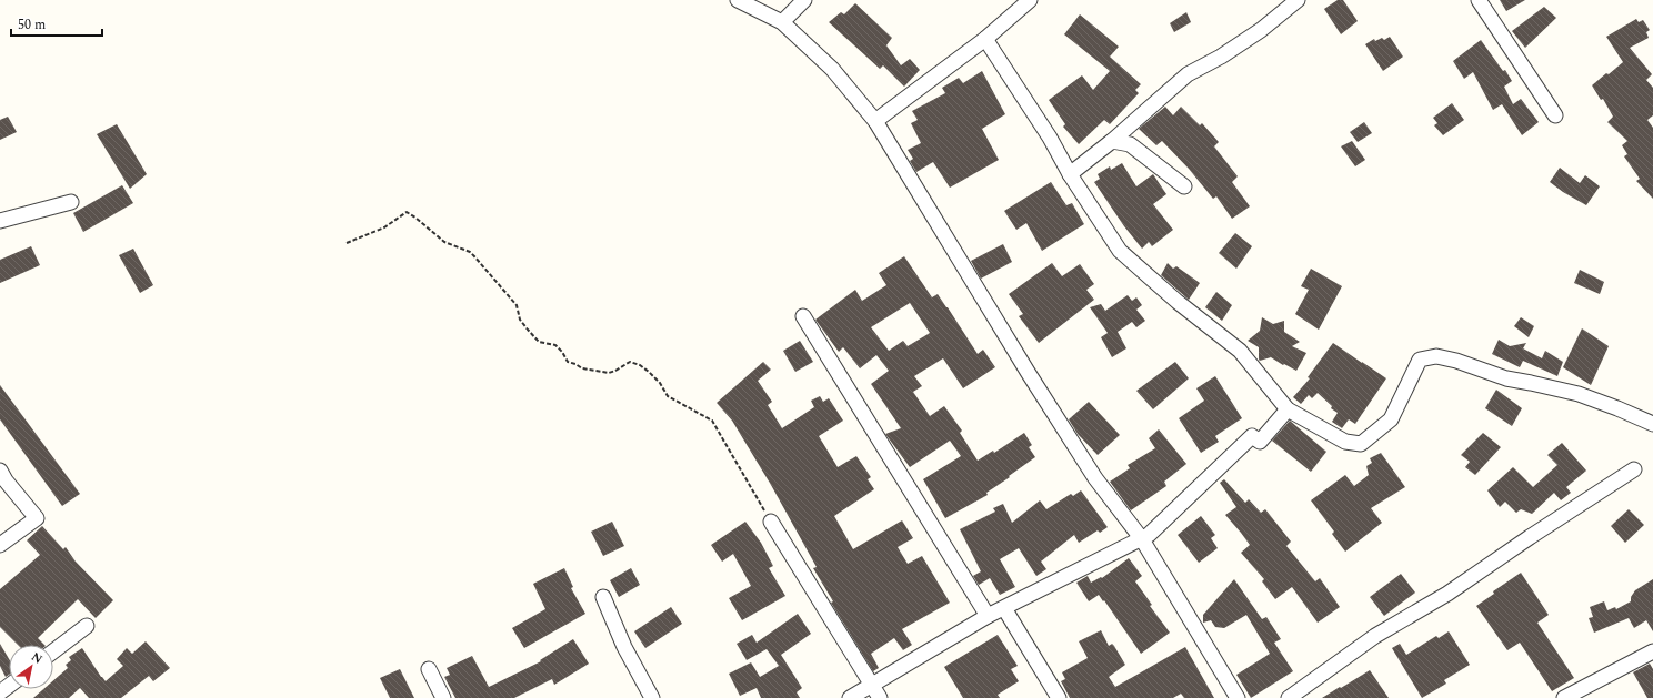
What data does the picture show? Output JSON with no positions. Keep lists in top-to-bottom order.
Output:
{
  "scale_bar": "50 m",
  "north": "top right"
}
